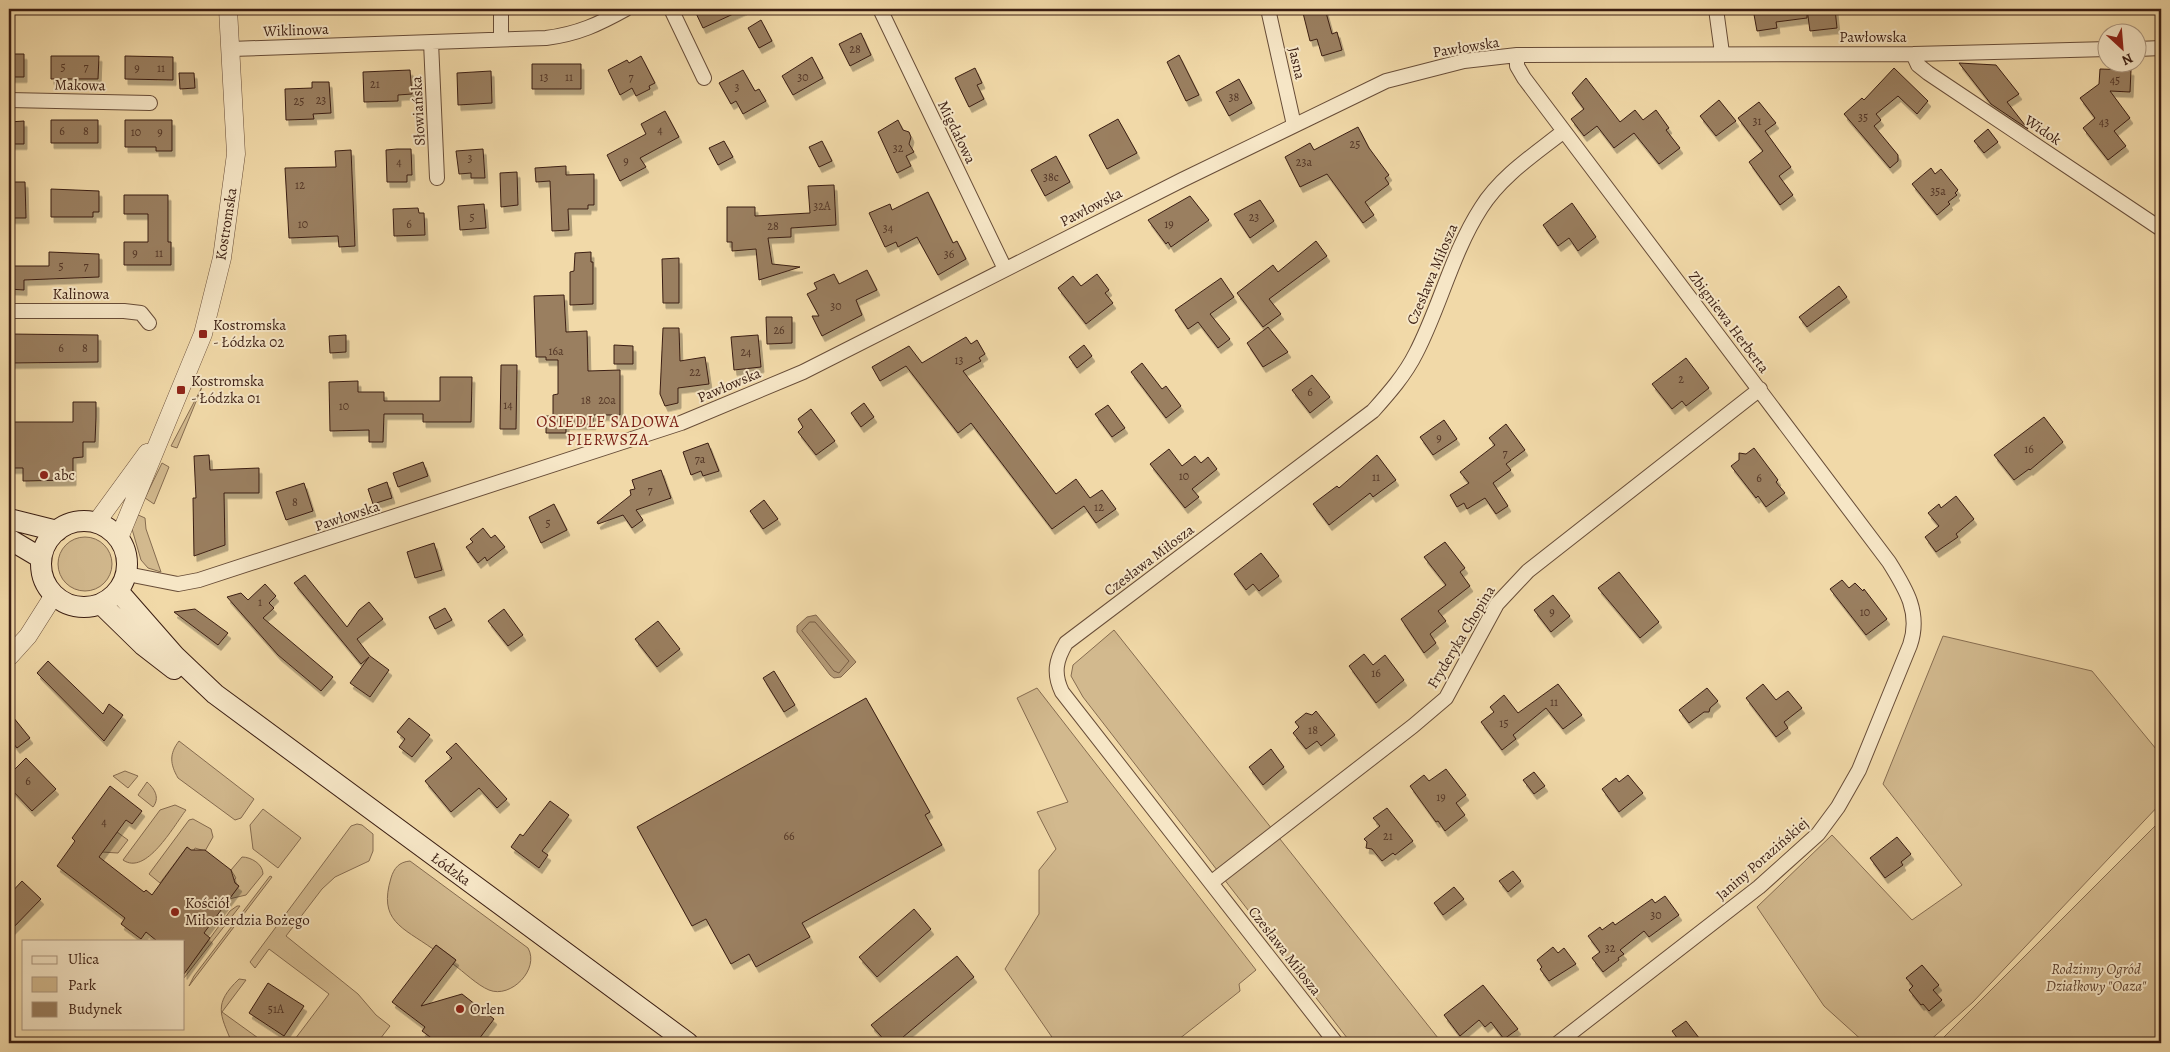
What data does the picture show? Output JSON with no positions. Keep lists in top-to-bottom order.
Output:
{
  "streets": {
    "main road": ["Łódzka"],
    "street": [
      "Wiklinowa",
      "Pawłowska",
      "Jasna",
      "Makowa",
      "Słowiańska",
      "Widok",
      "Migdałowa",
      "Kostromska",
      "Czesława Miłosza",
      "Kalinowa",
      "Zbigniewa Herberta",
      "Fryderyka Chopina",
      "Janiny Porazińskiej"
    ]
  },
  "crossings": [
    ["Wiklinowa", "Słowiańska"],
    ["Wiklinowa", "Kostromska"],
    ["Pawłowska", "Jasna"],
    ["Pawłowska", "Widok"],
    ["Pawłowska", "Migdałowa"],
    ["Pawłowska", "Kostromska"],
    ["Pawłowska", "Zbigniewa Herberta"],
    ["Pawłowska", "Łódzka"],
    ["Kostromska", "Łódzka"],
    ["Czesława Miłosza", "Zbigniewa Herberta"],
    ["Czesława Miłosza", "Fryderyka Chopina"],
    ["Zbigniewa Herberta", "Fryderyka Chopina"],
    ["Zbigniewa Herberta", "Janiny Porazińskiej"]
  ],
  "districts": ["OSIEDLE SADOWA PIERWSZA"],
  "parks": ["Rodzinny Ogród Działkowy \"Oaza\""],
  "places": {
    "transit": ["Kostromska - Łódzka 02", "Kostromska - Łódzka 01"],
    "other": ["abc", "Kościół Miłosierdzia Bożego", "Orlen"]
  },
  "house_numbers": [
    "28",
    "5",
    "7",
    "9",
    "11",
    "13",
    "11",
    "7",
    "30",
    "45",
    "21",
    "3",
    "38",
    "23",
    "25",
    "35",
    "31",
    "43",
    "4",
    "6",
    "8",
    "10",
    "9",
    "25",
    "32",
    "3",
    "9",
    "4",
    "23a",
    "38c",
    "12",
    "35a",
    "32A",
    "5",
    "23",
    "10",
    "6",
    "19",
    "28",
    "34",
    "9",
    "11",
    "36",
    "5",
    "7",
    "30",
    "26",
    "6",
    "8",
    "16a",
    "24",
    "13",
    "22",
    "2",
    "6",
    "18",
    "20a",
    "14",
    "10",
    "9",
    "16",
    "7",
    "7a",
    "10",
    "11",
    "6",
    "7",
    "8",
    "12",
    "5",
    "1",
    "9",
    "10",
    "16",
    "11",
    "15",
    "18",
    "6",
    "19",
    "4",
    "66",
    "21",
    "30",
    "32",
    "51A"
  ],
  "legend": ["Ulica", "Park", "Budynek"],
  "north": "bottom right"
}
